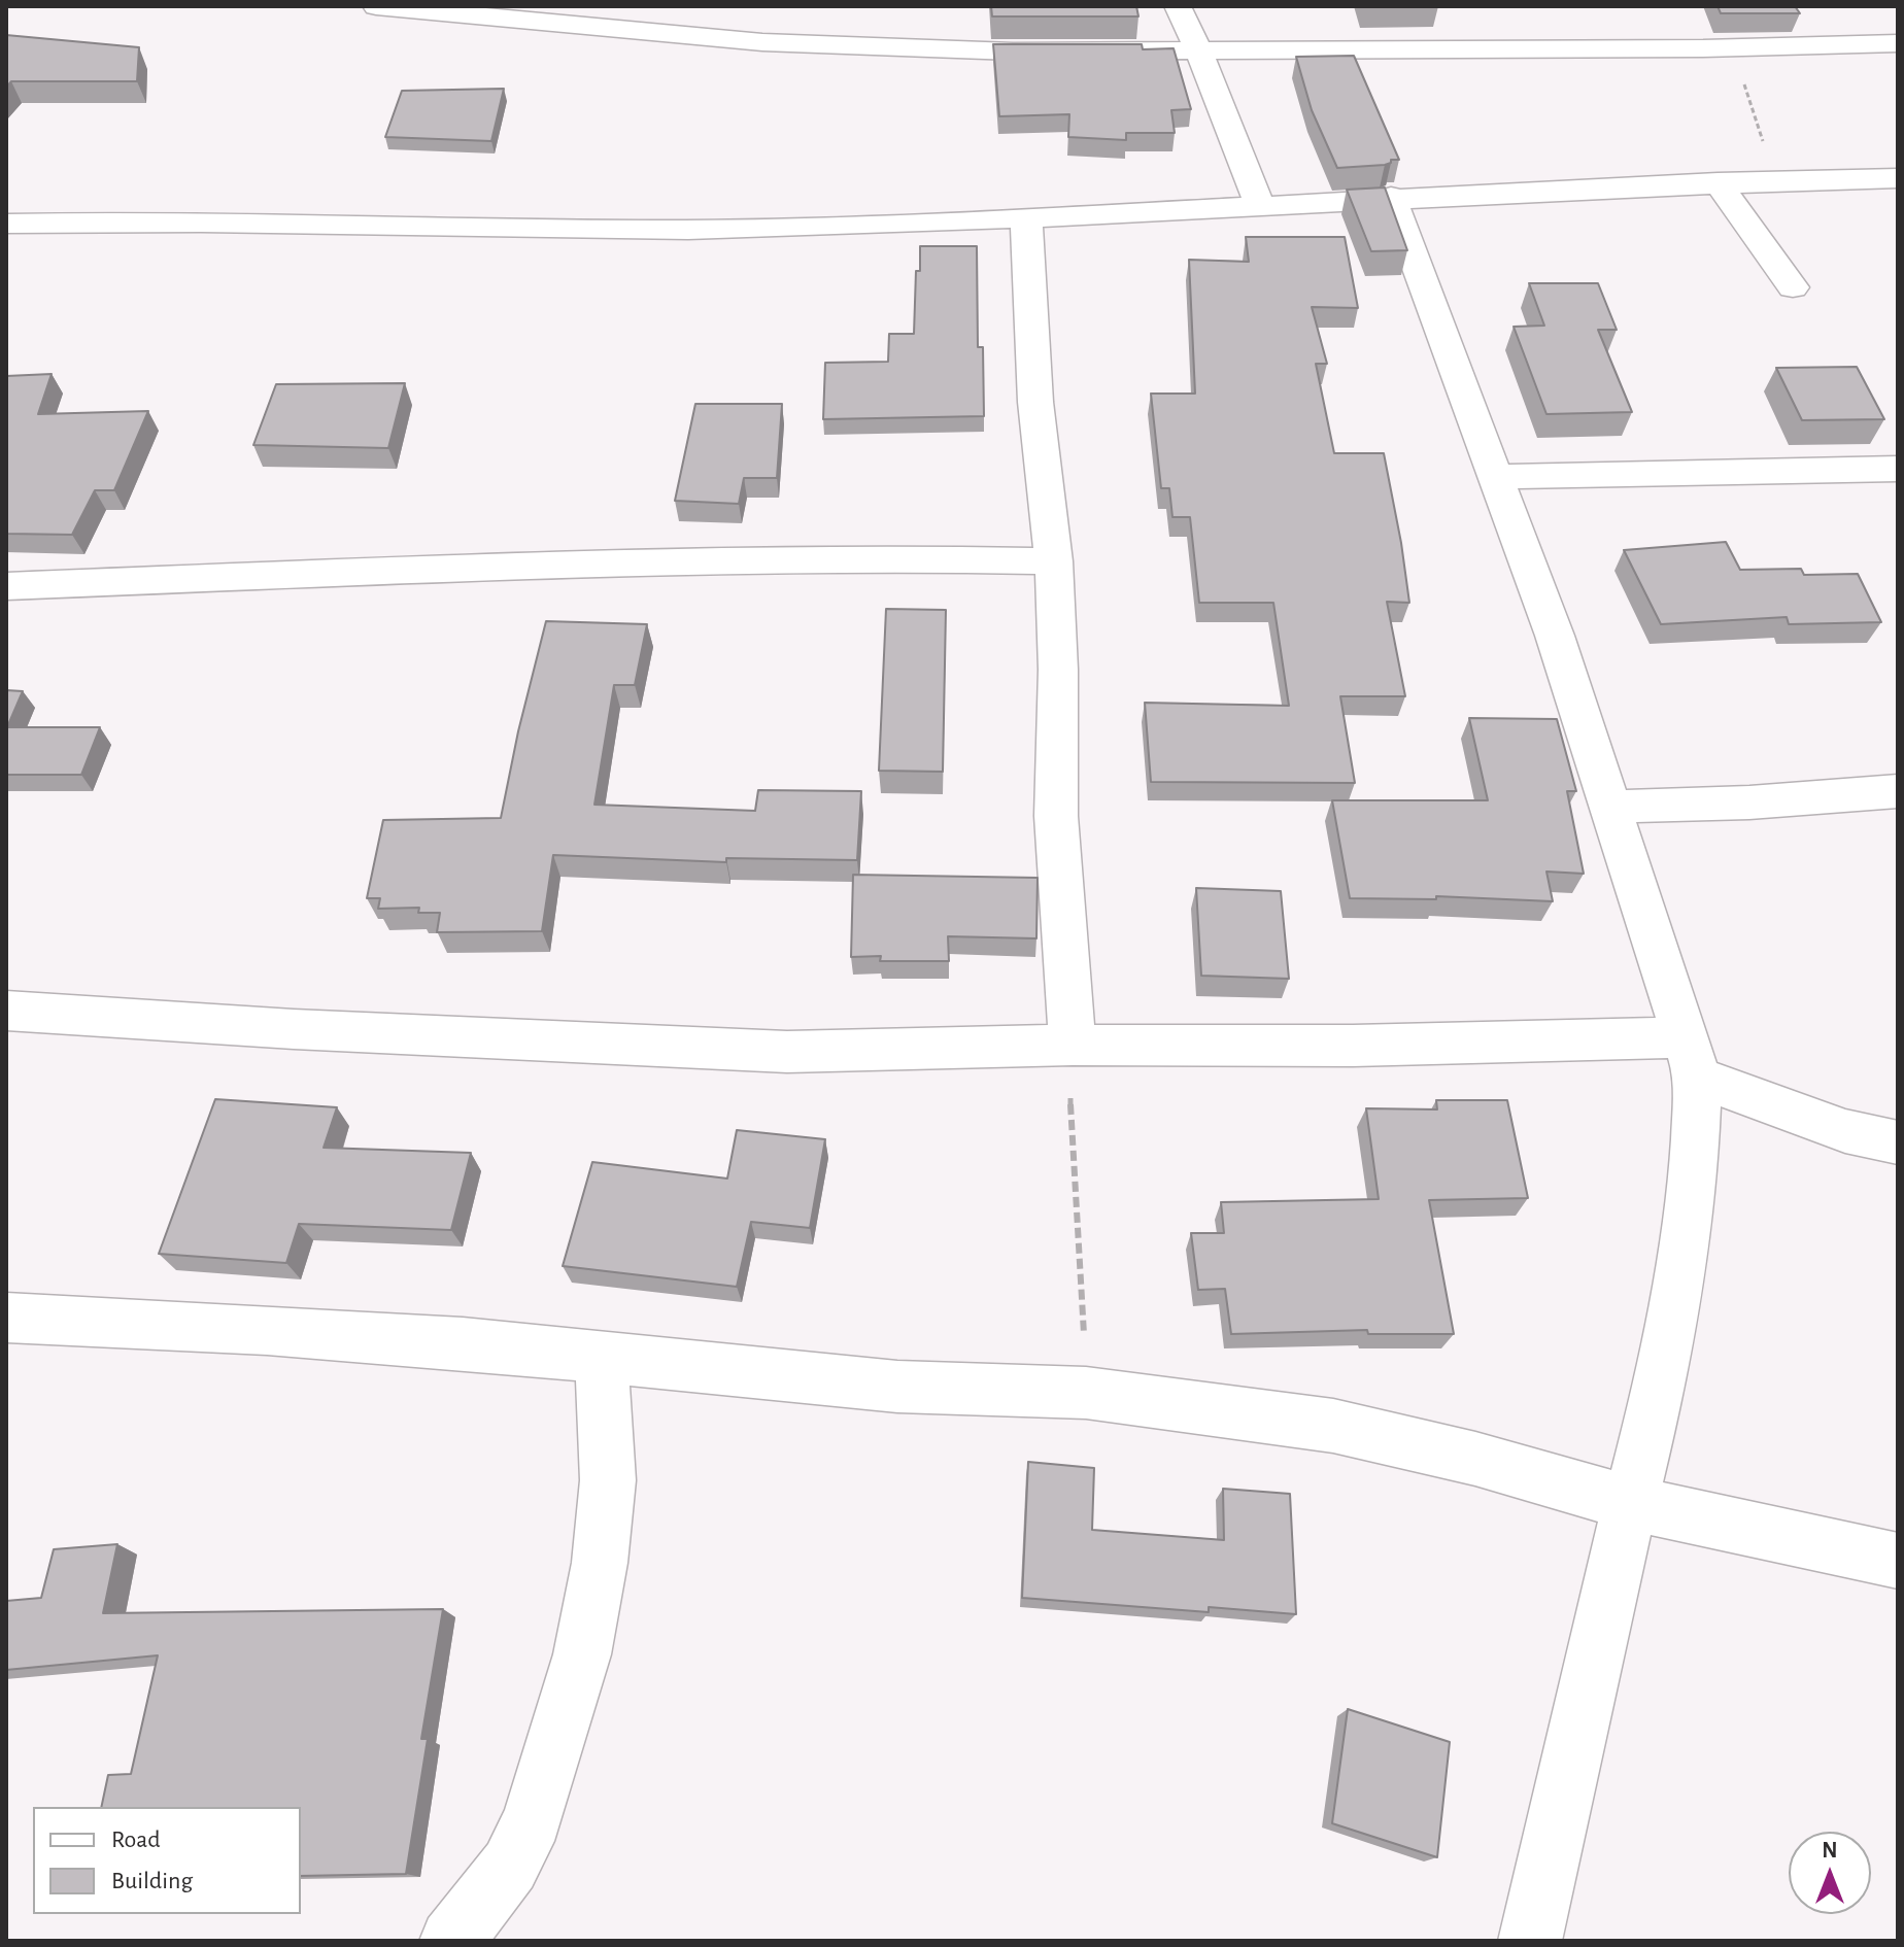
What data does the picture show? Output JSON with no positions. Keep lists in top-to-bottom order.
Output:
{
  "legend": ["Road", "Building"],
  "north": "top"
}
